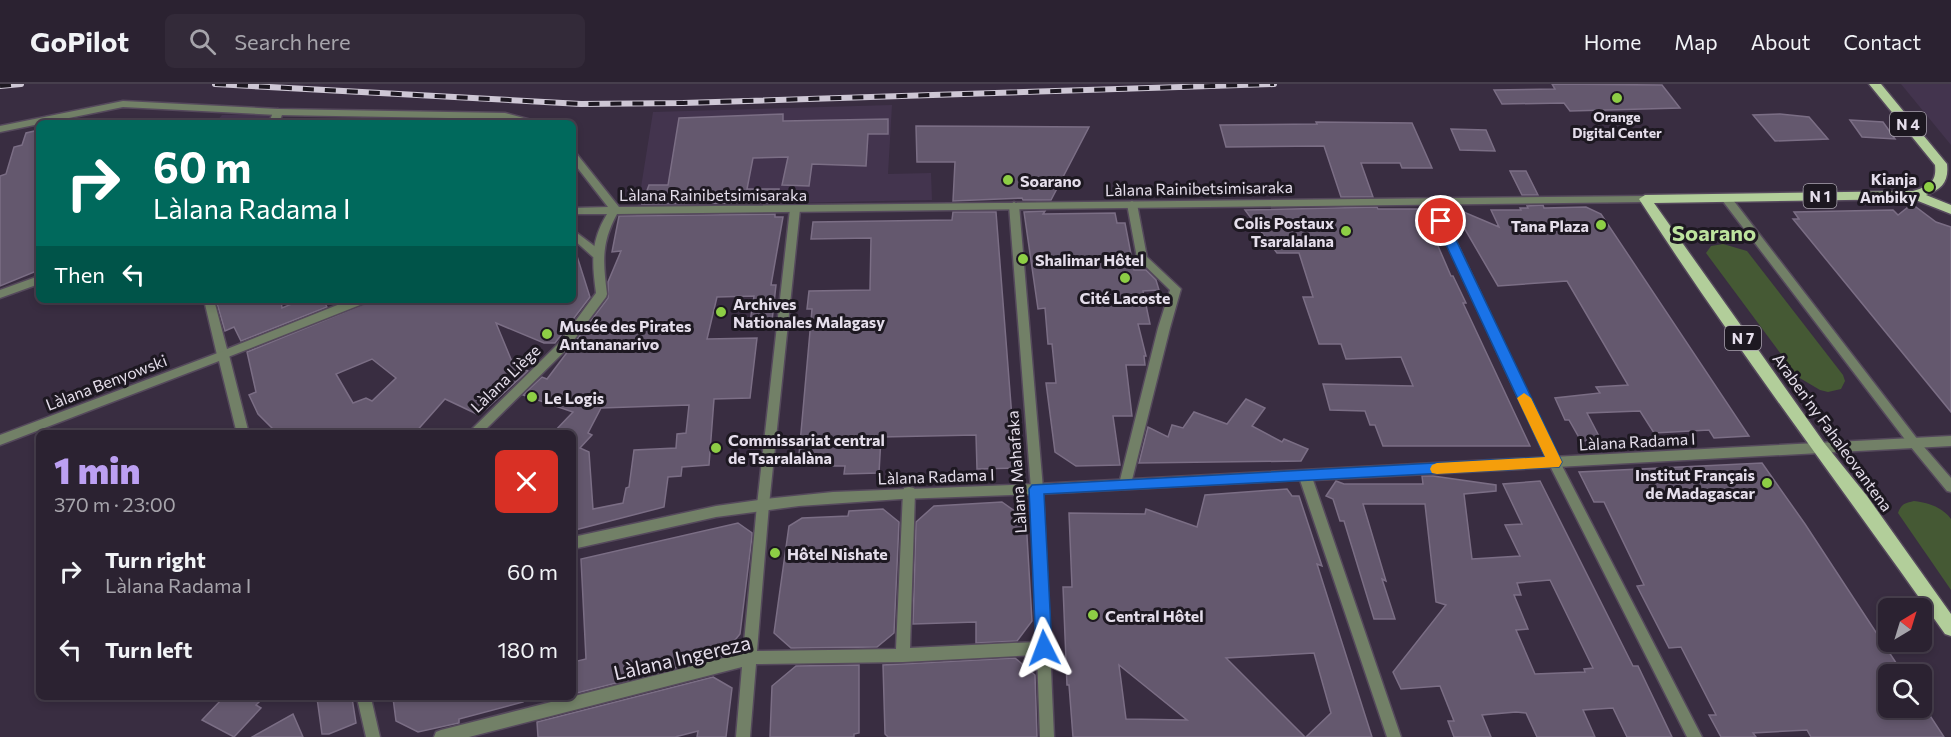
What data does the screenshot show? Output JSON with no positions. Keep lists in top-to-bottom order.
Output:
{
  "streets": {
    "main road": [
      "N 4",
      "N 1",
      "N 7",
      "Araben'ny Fahaleovantena"
    ],
    "street": [
      "Làlana Rainibetsimisaraka",
      "Làlana Liège",
      "Làlana Benyowski",
      "Làlana Radama I",
      "Làlana Mahafaka",
      "Làlana Ingereza"
    ]
  },
  "crossings": [
    ["N 4", "N 1"],
    ["Làlana Rainibetsimisaraka", "N 1"],
    ["Làlana Rainibetsimisaraka", "Araben'ny Fahaleovantena"],
    ["Làlana Rainibetsimisaraka", "Làlana Mahafaka"],
    ["N 1", "Araben'ny Fahaleovantena"],
    ["Araben'ny Fahaleovantena", "Làlana Radama I"],
    ["Làlana Radama I", "Làlana Mahafaka"],
    ["Làlana Mahafaka", "Làlana Ingereza"]
  ],
  "districts": ["Soarano"],
  "places": [
    "Orange Digital Center",
    "Soarano",
    "Kianja Ambiky",
    "Tana Plaza",
    "Colis Postaux Tsaralalana",
    "Shalimar Hôtel",
    "Cité Lacoste",
    "Archives Nationales Malagasy",
    "Musée des Pirates Antananarivo",
    "Le Logis",
    "Commissariat central de Tsaralalàna",
    "Institut Français de Madagascar",
    "Hôtel Nishate",
    "Central Hôtel"
  ],
  "north": "top right",
  "page": {
    "header": "GoPilot",
    "search": "Search here",
    "nav": [
      "Home",
      "Map",
      "About",
      "Contact"
    ],
    "turn": ["60 m", "Làlana Radama I"],
    "then": "Then",
    "heading": ["1 min", "370 m · 23:00"],
    "list": [
      {
        "name": "Turn right",
        "note": "Làlana Radama I",
        "value": "60 m"
      },
      {
        "name": "Turn left",
        "value": "180 m"
      }
    ]
  }
}
